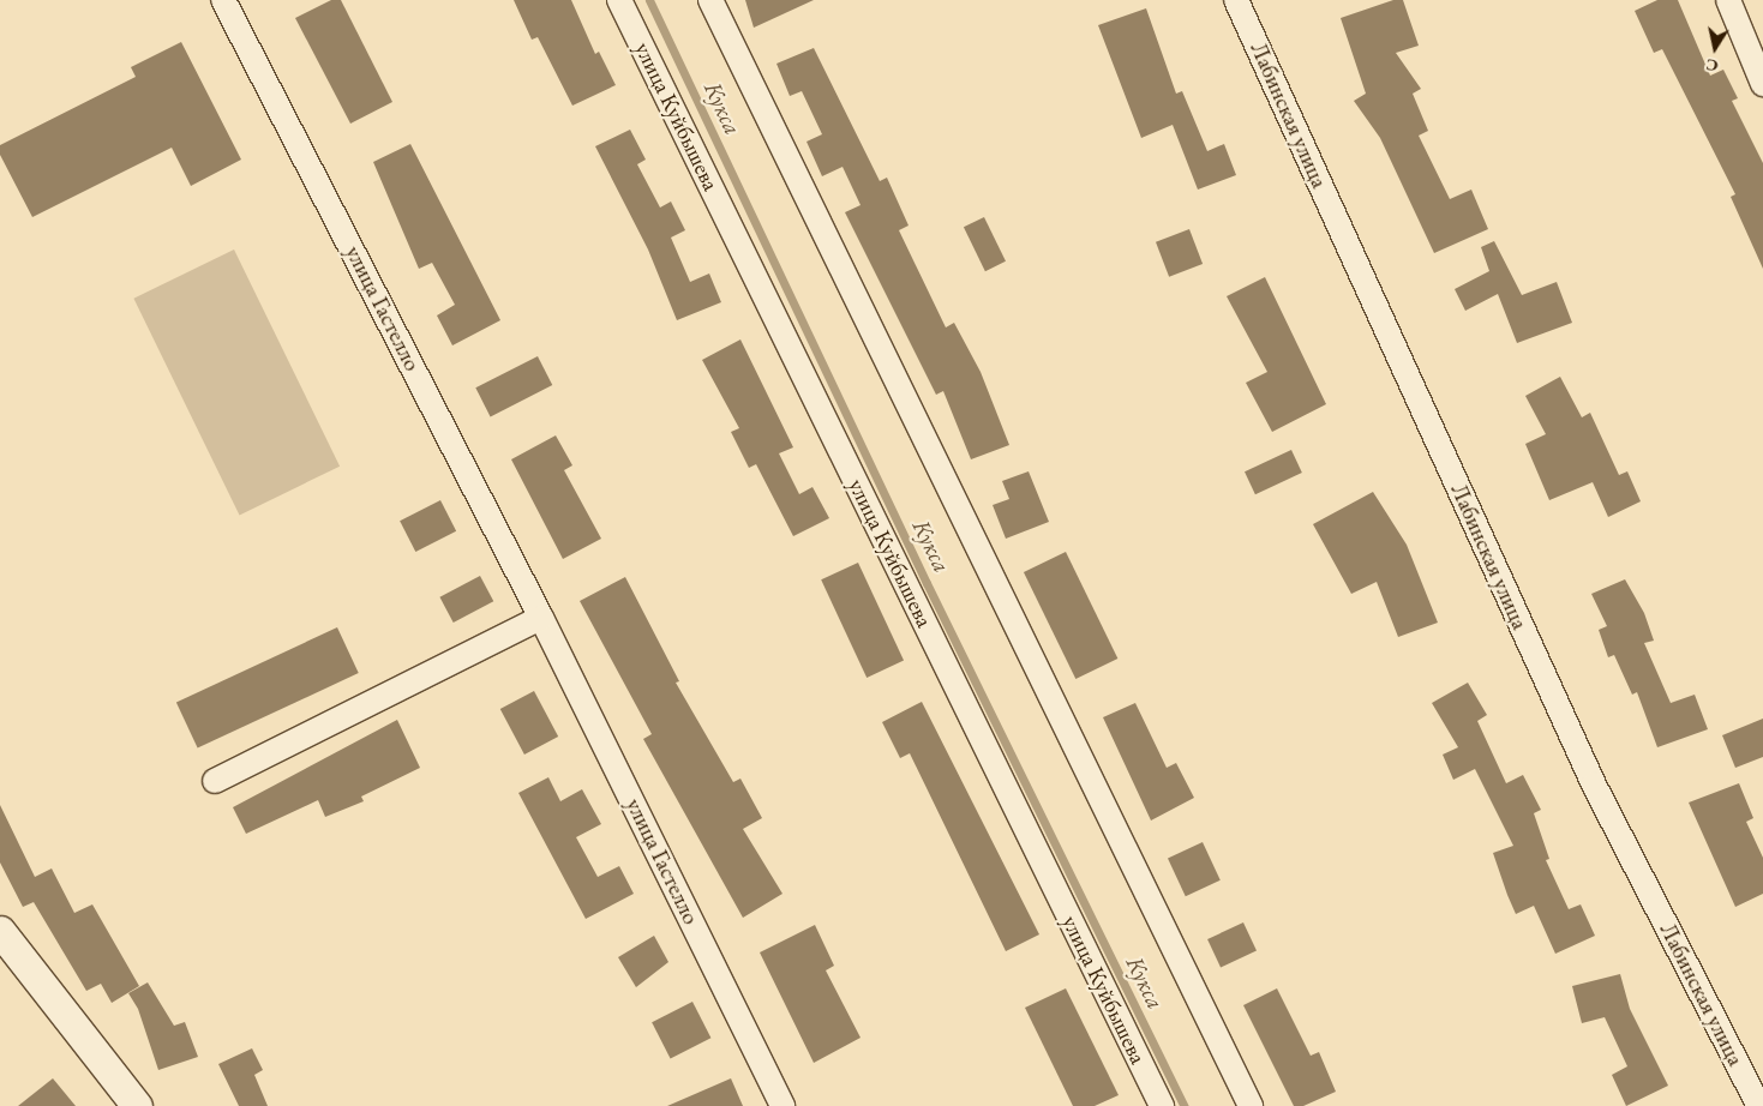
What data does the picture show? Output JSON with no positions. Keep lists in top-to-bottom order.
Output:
{
  "streets": {
    "street": ["Лабинская улица", "улица Куйбышева", "улица Гастелло"]
  },
  "water": ["Кукса"],
  "north": "bottom"
}
